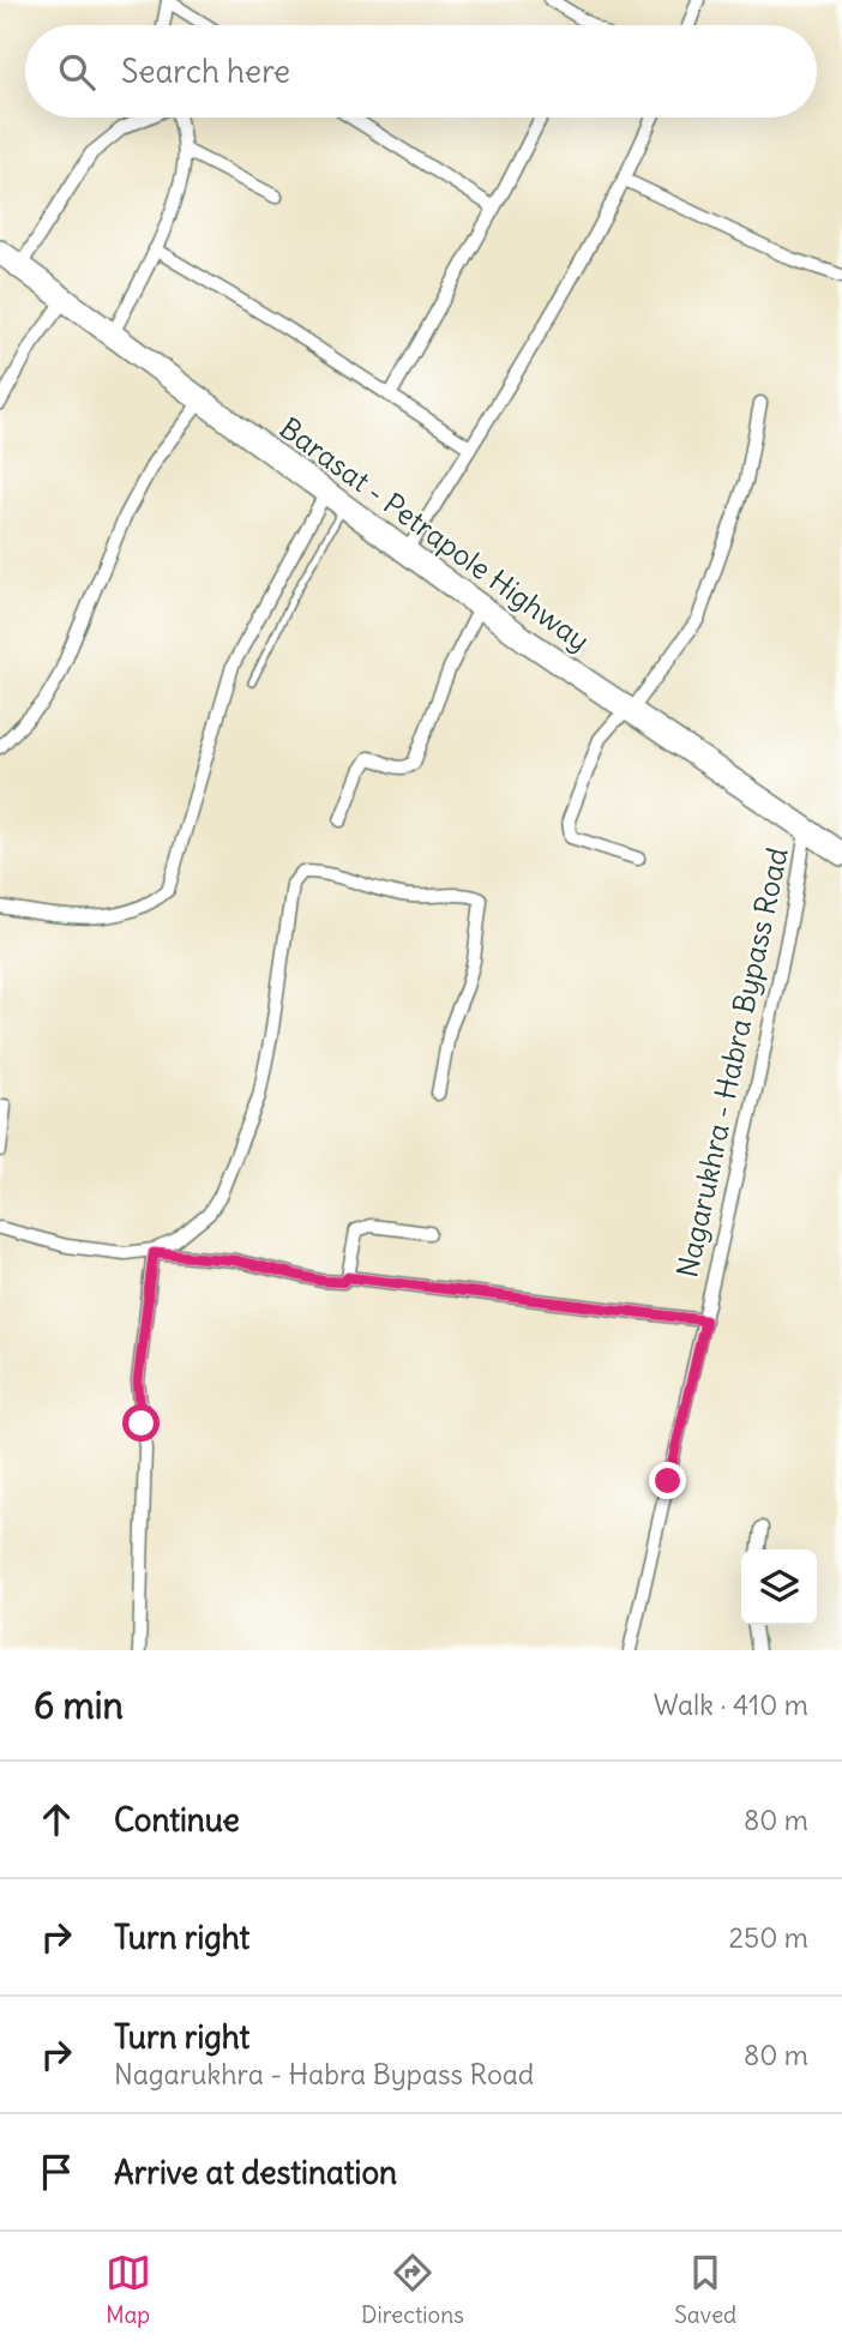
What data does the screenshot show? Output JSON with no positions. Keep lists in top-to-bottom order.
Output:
{
  "streets": {
    "highway": ["Barasat - Petrapole Highway"],
    "street": ["Nagarukhra - Habra Bypass Road"]
  },
  "crossings": [
    ["Barasat - Petrapole Highway", "Nagarukhra - Habra Bypass Road"]
  ],
  "page": {
    "search": "Search here",
    "heading": ["6 min", "Walk · 410 m"],
    "list": [
      ["Continue", "80 m"],
      ["Turn right", "250 m"],
      ["Turn right", "Nagarukhra - Habra Bypass Road", "80 m"],
      "Arrive at destination"
    ],
    "nav": ["Map", "Directions", "Saved"]
  }
}
